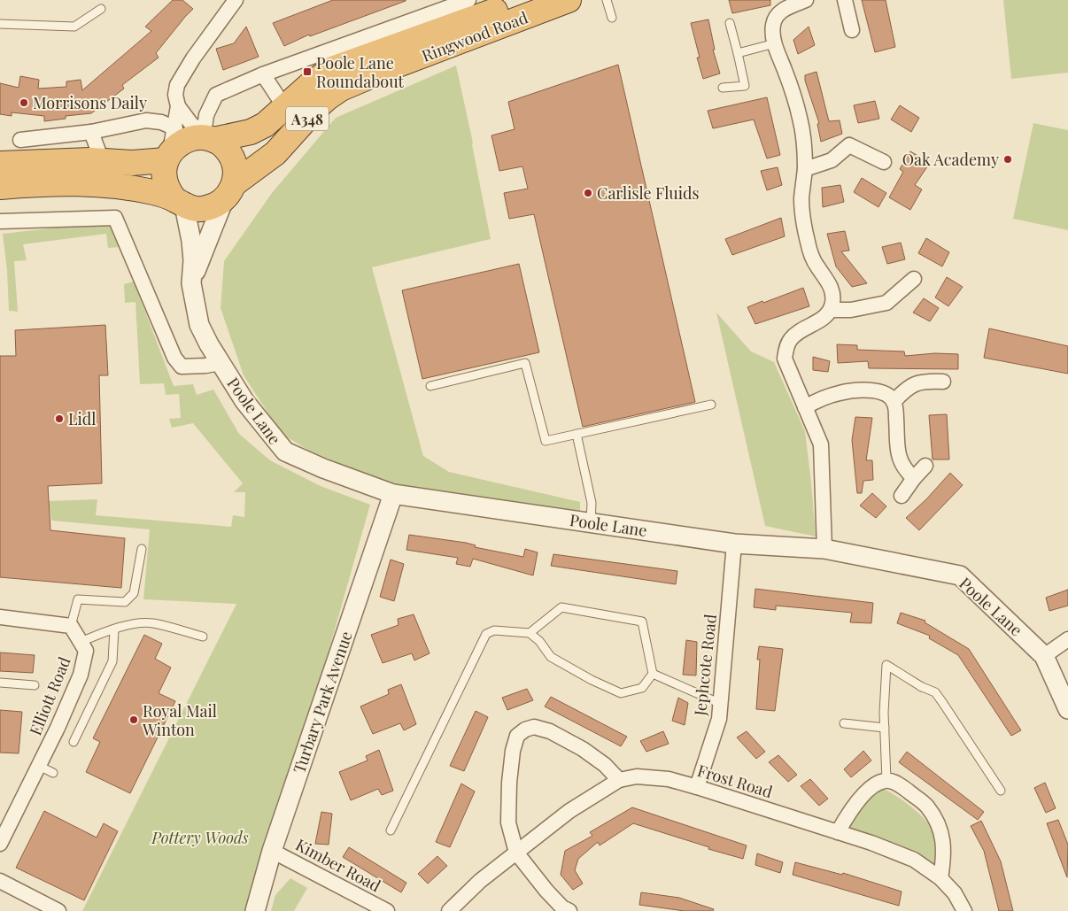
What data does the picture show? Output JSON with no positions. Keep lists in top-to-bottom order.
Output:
{
  "streets": {
    "highway": ["Ringwood Road", "A348"],
    "street": [
      "Poole Lane",
      "Jephcote Road",
      "Elliott Road",
      "Turbary Park Avenue",
      "Frost Road",
      "Kimber Road"
    ]
  },
  "crossings": [
    ["Ringwood Road", "Poole Lane"],
    ["Poole Lane", "Jephcote Road"],
    ["Poole Lane", "Turbary Park Avenue"],
    ["Jephcote Road", "Frost Road"],
    ["Turbary Park Avenue", "Kimber Road"]
  ],
  "parks": ["Pottery Woods"],
  "places": {
    "transit": ["Poole Lane Roundabout"],
    "other": [
      "Morrisons Daily",
      "Oak Academy",
      "Carlisle Fluids",
      "Lidl",
      "Royal Mail Winton"
    ]
  }
}
